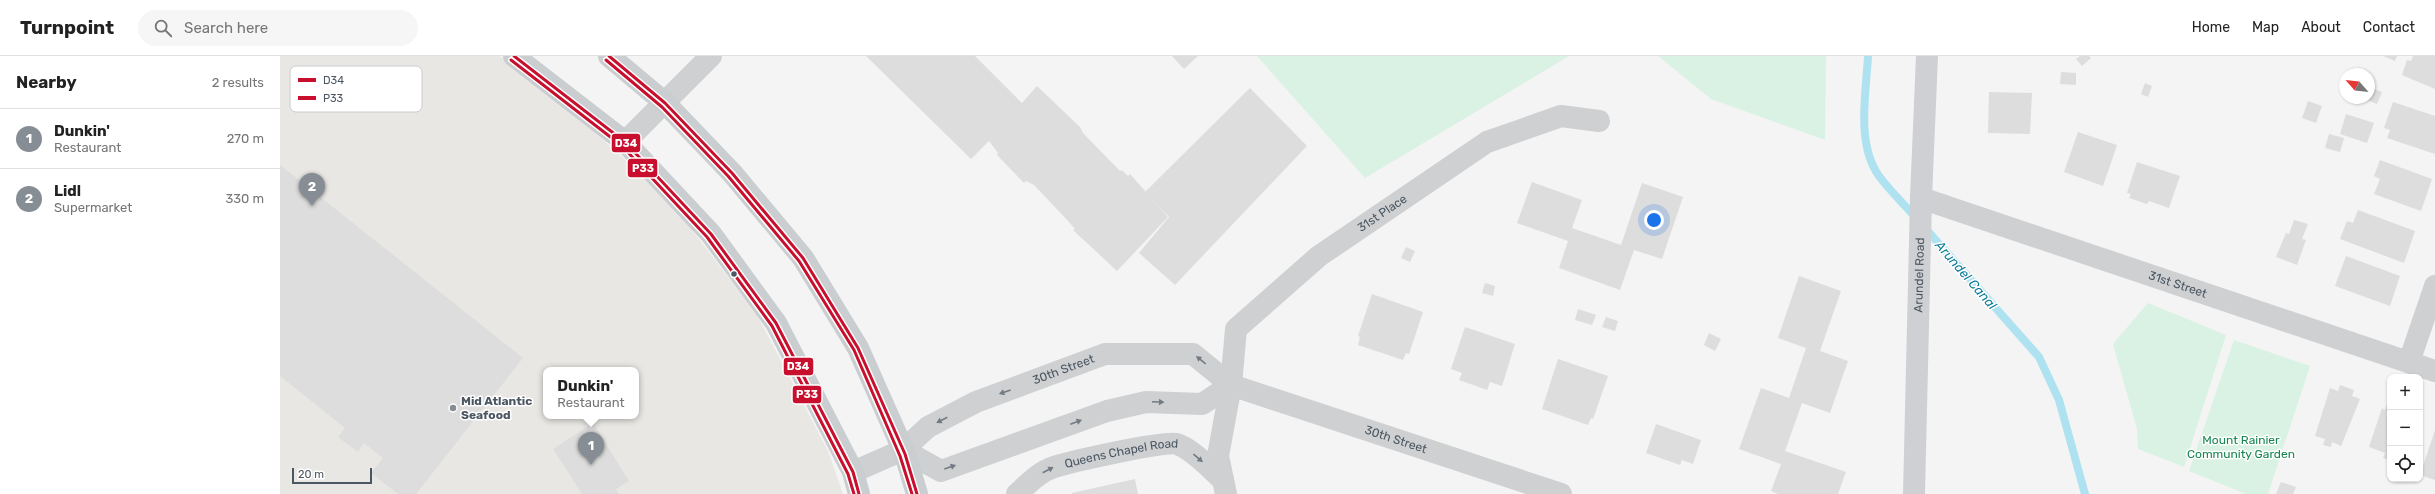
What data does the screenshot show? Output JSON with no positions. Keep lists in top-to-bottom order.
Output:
{
  "streets": {
    "street": [
      "31st Place",
      "Arundel Road",
      "31st Street",
      "30th Street",
      "Queens Chapel Road"
    ]
  },
  "crossings": [
    ["31st Place", "30th Street"],
    ["31st Place", "Queens Chapel Road"],
    ["Arundel Road", "31st Street"]
  ],
  "water": ["Arundel Canal"],
  "parks": ["Mount Rainier Community Garden"],
  "places": ["Mid Atlantic Seafood"],
  "lines": ["transit line D34", "transit line P33"],
  "legend": ["D34", "P33"],
  "scale_bar": "20 m",
  "north": "top left",
  "page": {
    "header": "Turnpoint",
    "search": "Search here",
    "nav": [
      "Home",
      "Map",
      "About",
      "Contact"
    ],
    "heading": ["Nearby", "2 results"],
    "list": [
      {
        "mark": "1",
        "name": "Dunkin'",
        "note": "Restaurant",
        "value": "270 m"
      },
      {
        "mark": "2",
        "name": "Lidl",
        "note": "Supermarket",
        "value": "330 m"
      }
    ],
    "pins": ["2", "1"],
    "popup": ["Dunkin'", "Restaurant"],
    "map_buttons": ["+", "−"],
    "scale": "20 m"
  }
}
